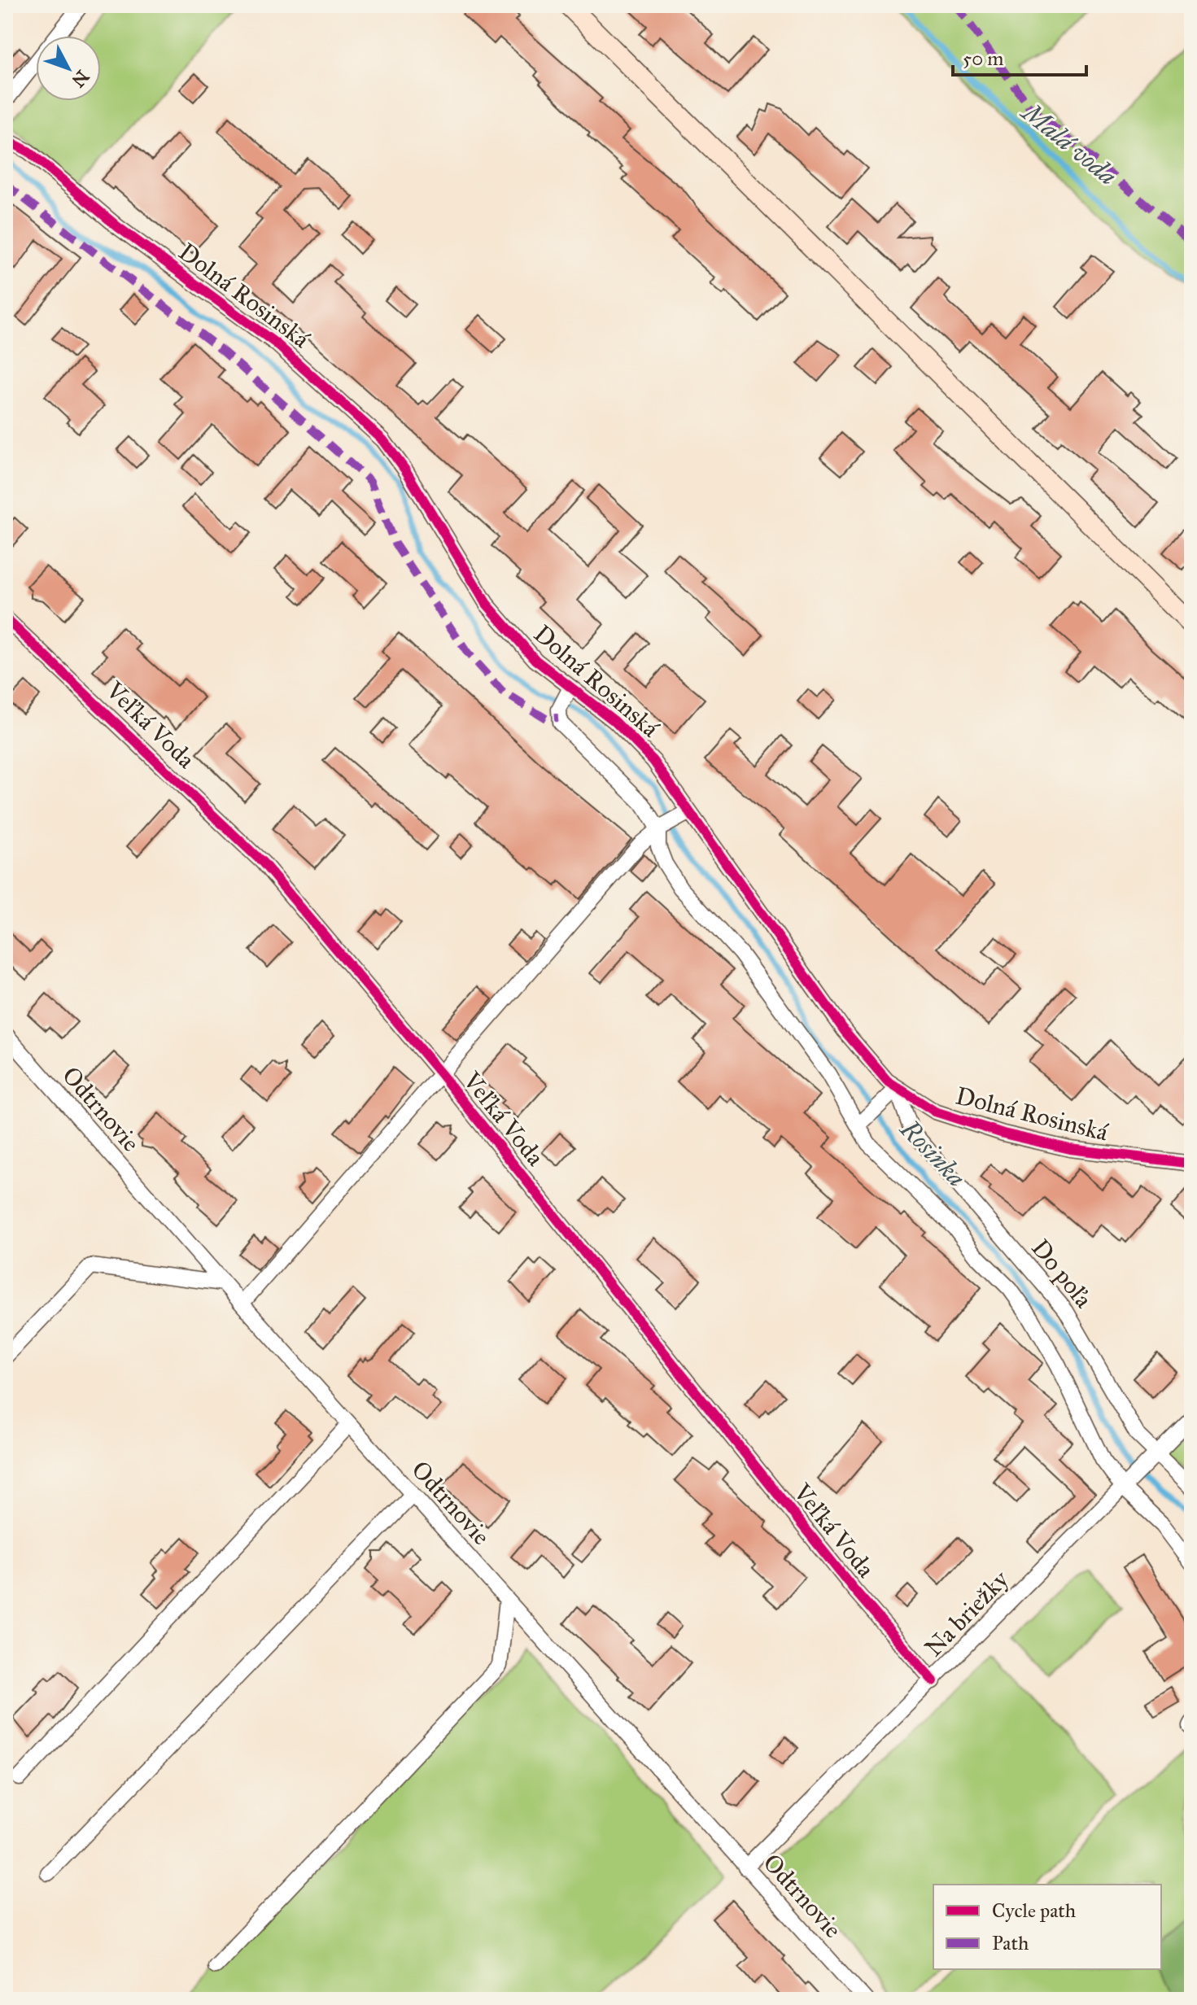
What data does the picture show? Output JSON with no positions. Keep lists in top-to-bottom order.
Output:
{
  "streets": {
    "street": [
      "Dolná Rosinská",
      "Veľká Voda",
      "Odtrnovie",
      "Do poľa",
      "Na briežky"
    ]
  },
  "crossings": [
    ["Dolná Rosinská", "Do poľa"],
    ["Veľká Voda", "Na briežky"],
    ["Odtrnovie", "Na briežky"],
    ["Do poľa", "Na briežky"]
  ],
  "water": ["Malá voda", "Rosinka"],
  "legend": ["Cycle path", "Path"],
  "scale_bar": "50 m",
  "north": "bottom right"
}
